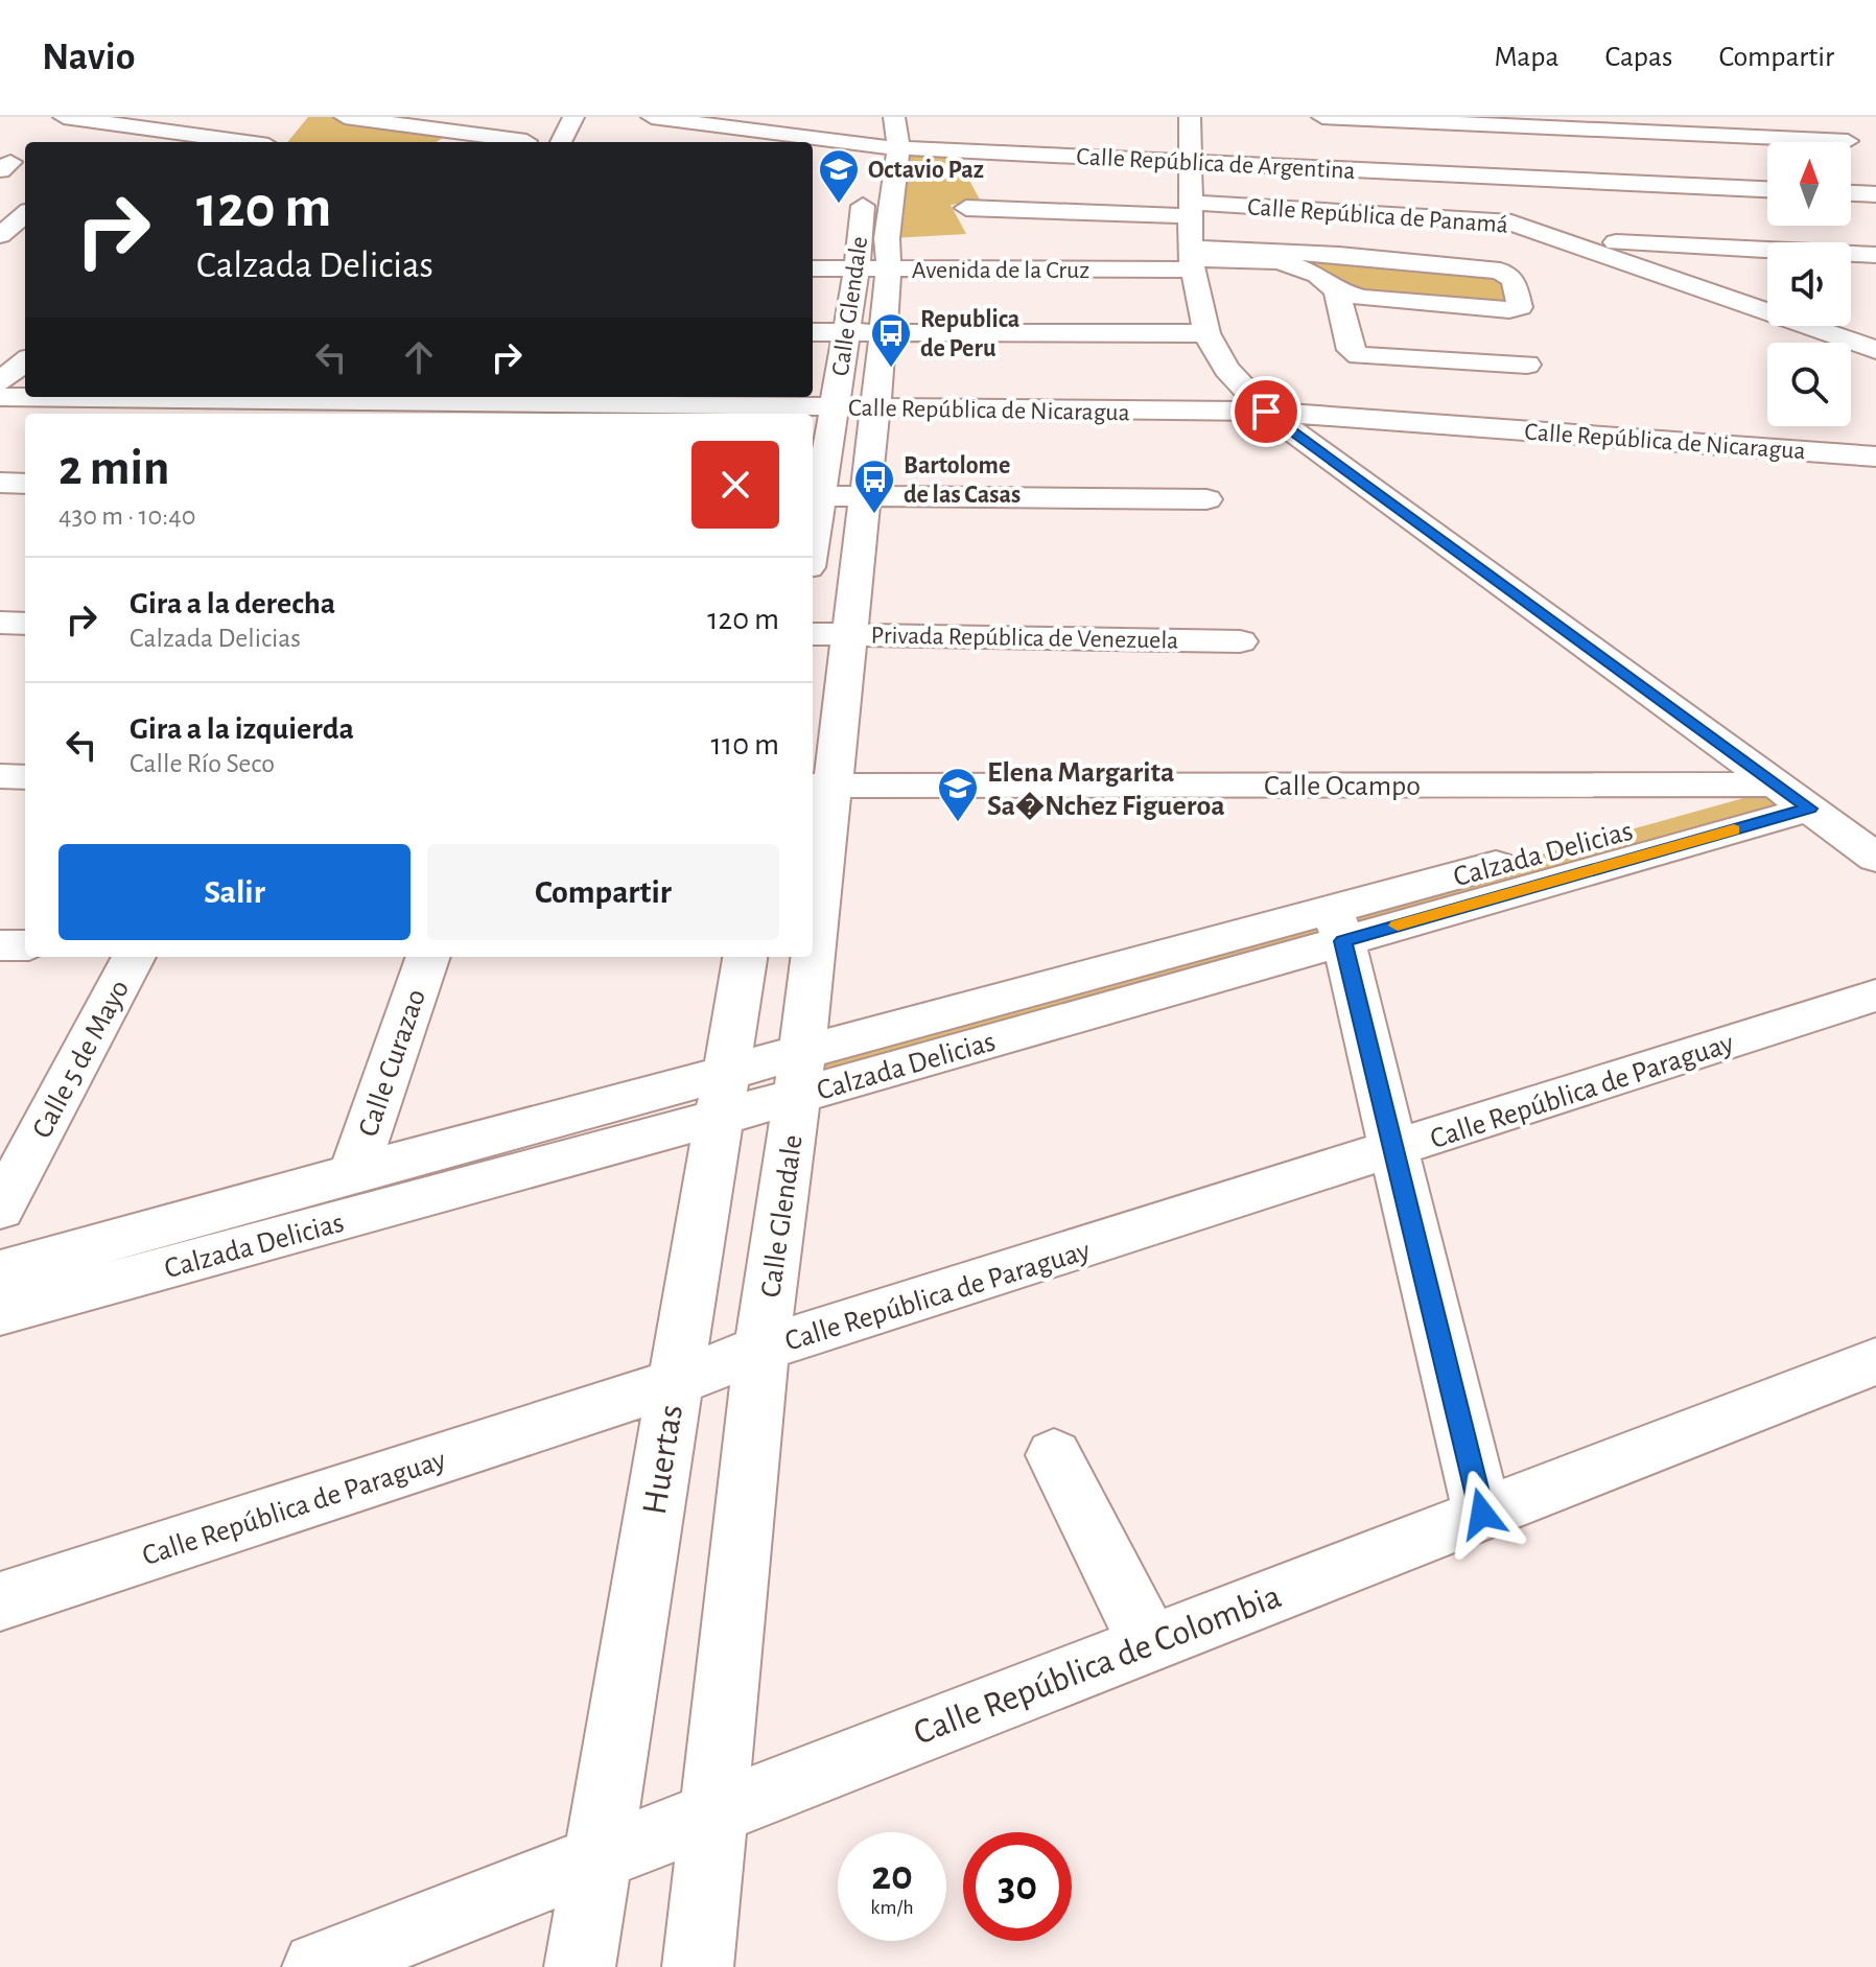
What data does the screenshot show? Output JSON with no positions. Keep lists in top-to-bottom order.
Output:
{
  "streets": {
    "street": [
      "Calle República de Argentina",
      "Calle República de Panamá",
      "Avenida de la Cruz",
      "Calle Glendale",
      "Calle República de Nicaragua",
      "Privada República de Venezuela",
      "Calle Ocampo",
      "Calzada Delicias",
      "Calle 5 de Mayo",
      "Calle Curazao",
      "Calle República de Paraguay",
      "Huertas",
      "Calle República de Colombia"
    ]
  },
  "crossings": [
    ["Calle República de Argentina", "Calle Glendale"],
    ["Avenida de la Cruz", "Calle Glendale"],
    ["Calle Glendale", "Calle República de Nicaragua"],
    ["Calle Glendale", "Privada República de Venezuela"],
    ["Calle Glendale", "Calle Ocampo"],
    ["Calle Glendale", "Calzada Delicias"],
    ["Calle Glendale", "Calle República de Paraguay"],
    ["Calle Glendale", "Calle República de Colombia"],
    ["Calle Ocampo", "Calzada Delicias"],
    ["Calzada Delicias", "Calle Curazao"],
    ["Calzada Delicias", "Huertas"],
    ["Calle República de Paraguay", "Huertas"],
    ["Huertas", "Calle República de Colombia"]
  ],
  "places": {
    "school or university": ["Octavio Paz", "Elena Margarita Sa�Nchez Figueroa"],
    "bus stop": ["Republica de Peru", "Bartolome de las Casas"]
  },
  "north": "top",
  "page": {
    "header": "Navio",
    "nav": ["Mapa", "Capas", "Compartir"],
    "turn": ["120 m", "Calzada Delicias"],
    "heading": ["2 min", "430 m · 10:40"],
    "list": [
      {
        "name": "Gira a la derecha",
        "note": "Calzada Delicias",
        "value": "120 m"
      },
      {
        "name": "Gira a la izquierda",
        "note": "Calle Río Seco",
        "value": "110 m"
      }
    ],
    "buttons": ["Salir", "Compartir"],
    "speed": "20 km/h",
    "limit": "30"
  }
}
